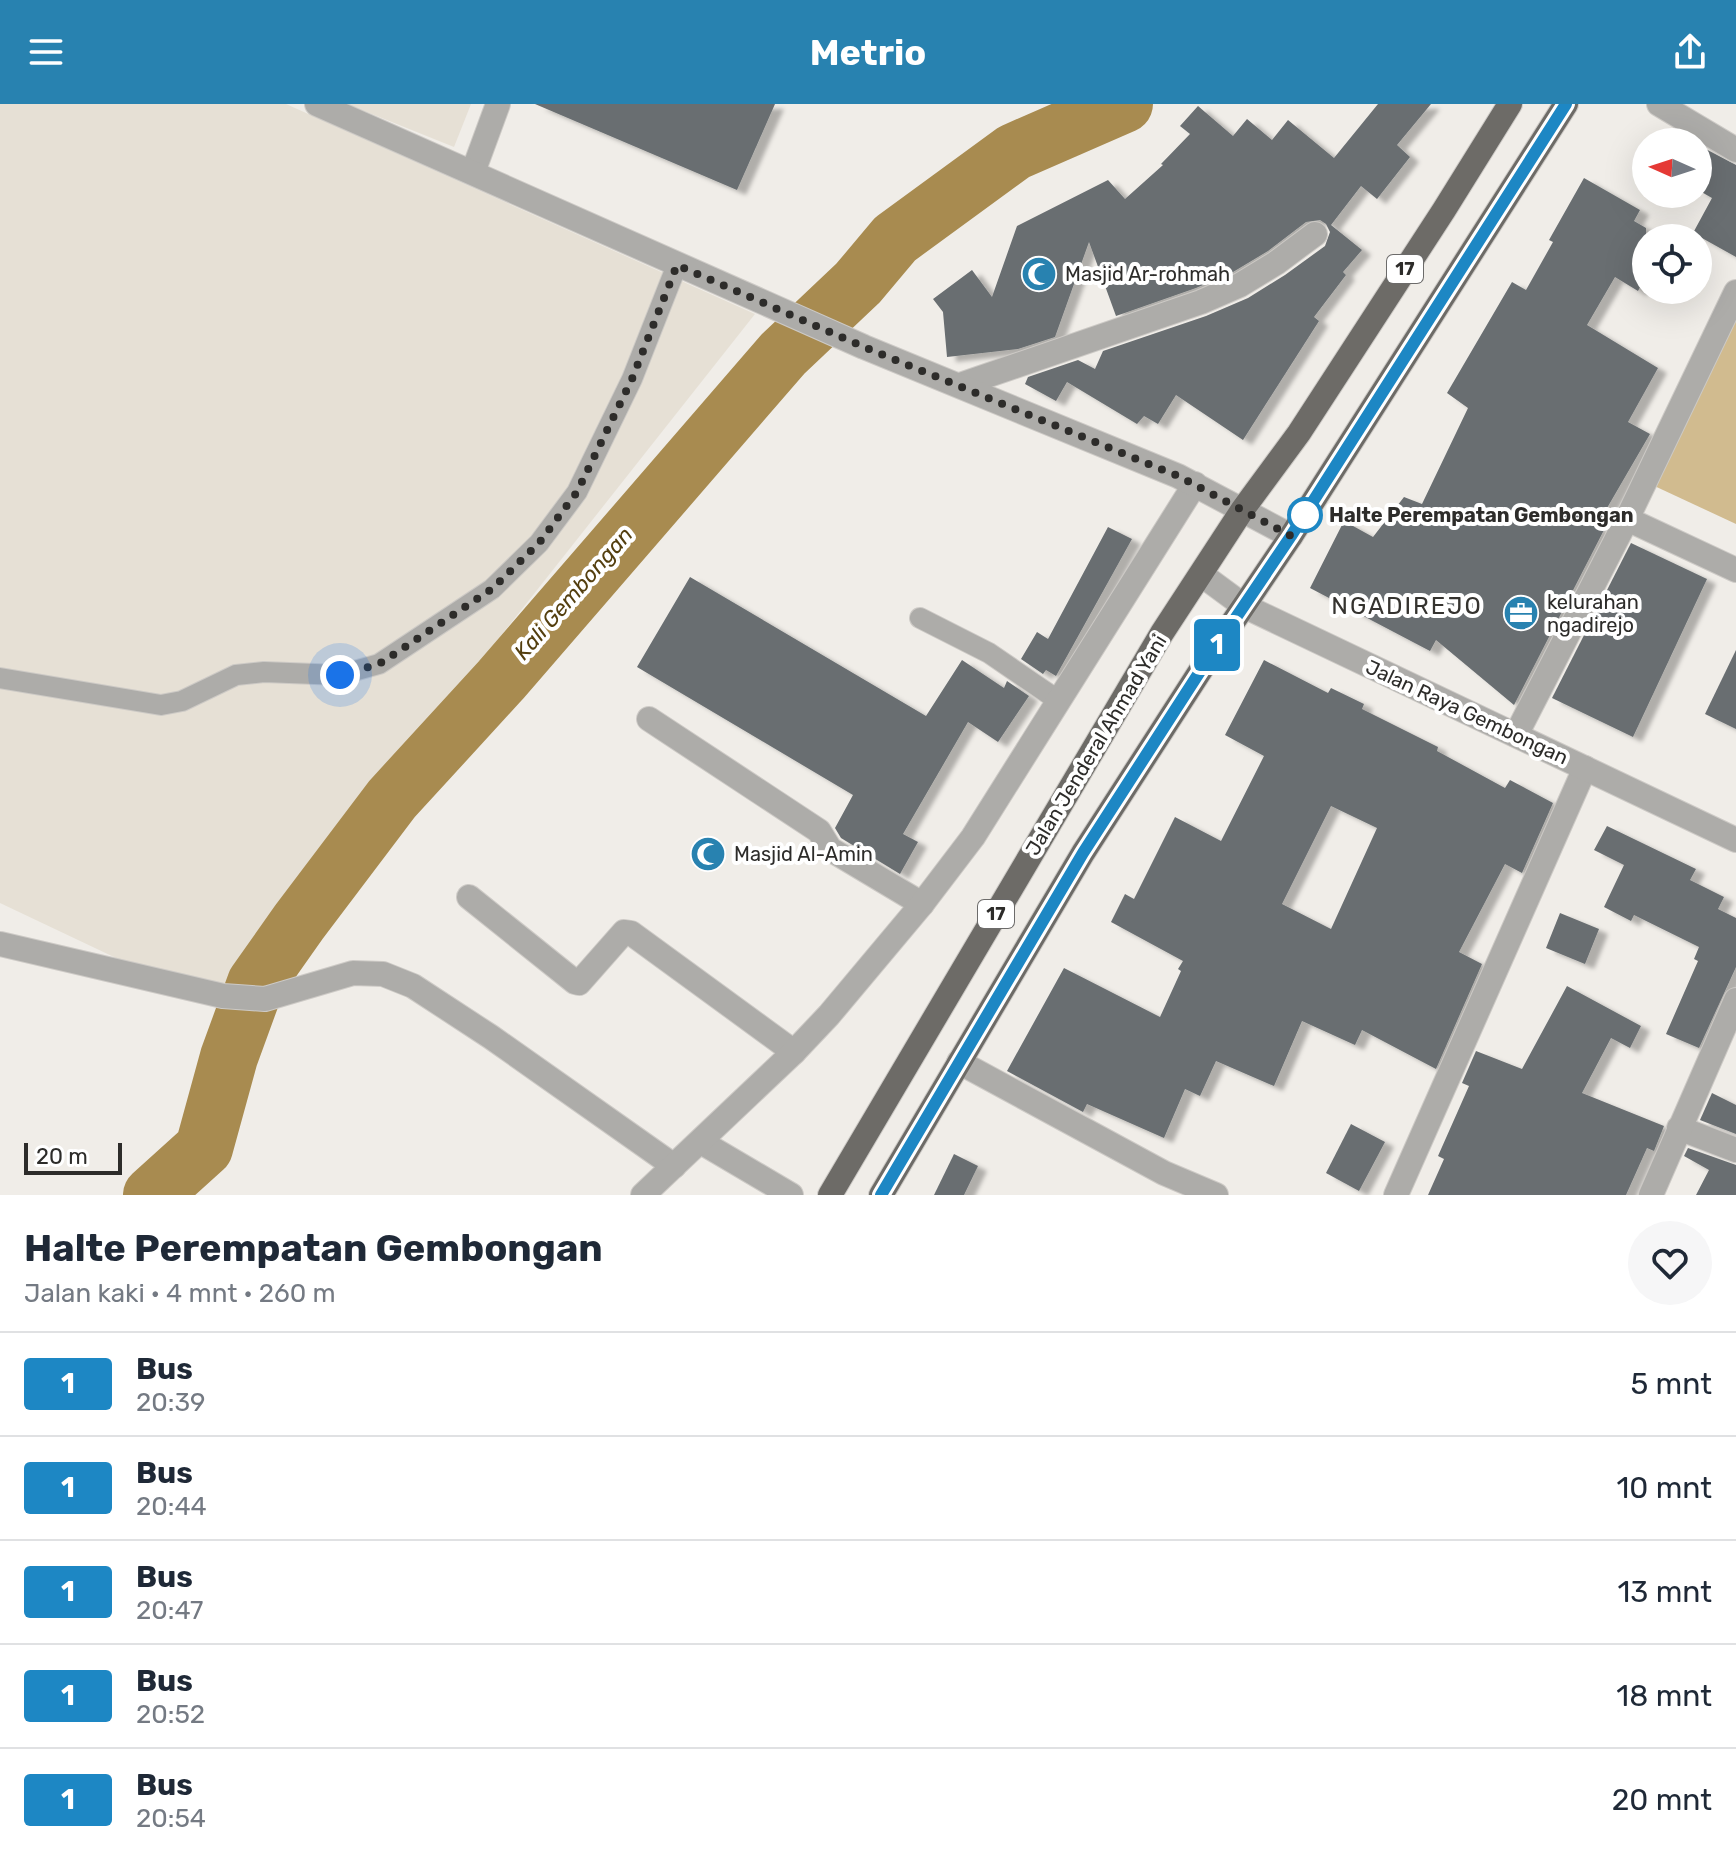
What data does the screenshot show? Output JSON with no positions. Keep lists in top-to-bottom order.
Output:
{
  "streets": {
    "highway": ["17", "Jalan Jenderal Ahmad Yani"],
    "street": ["Jalan Raya Gembongan"]
  },
  "crossings": [
    ["17", "Jalan Raya Gembongan"],
    ["Jalan Raya Gembongan", "Jalan Jenderal Ahmad Yani"]
  ],
  "districts": ["NGADIREJO"],
  "water": ["Kali Gembongan"],
  "places": {
    "mosque": ["Masjid Ar-rohmah", "Masjid Al-Amin"],
    "other": ["Halte Perempatan Gembongan"],
    "office": ["kelurahan ngadirejo"]
  },
  "lines": ["bus line 1"],
  "scale_bar": "20 m",
  "north": "left",
  "page": {
    "header": "Metrio",
    "on_map": "1",
    "scale": "20 m",
    "heading": ["Halte Perempatan Gembongan", "Jalan kaki · 4 mnt · 260 m"],
    "list": [
      {
        "mark": "1",
        "name": "Bus",
        "note": "20:39",
        "value": "5 mnt"
      },
      {
        "mark": "1",
        "name": "Bus",
        "note": "20:44",
        "value": "10 mnt"
      },
      {
        "mark": "1",
        "name": "Bus",
        "note": "20:47",
        "value": "13 mnt"
      },
      {
        "mark": "1",
        "name": "Bus",
        "note": "20:52",
        "value": "18 mnt"
      },
      {
        "mark": "1",
        "name": "Bus",
        "note": "20:54",
        "value": "20 mnt"
      }
    ]
  }
}
